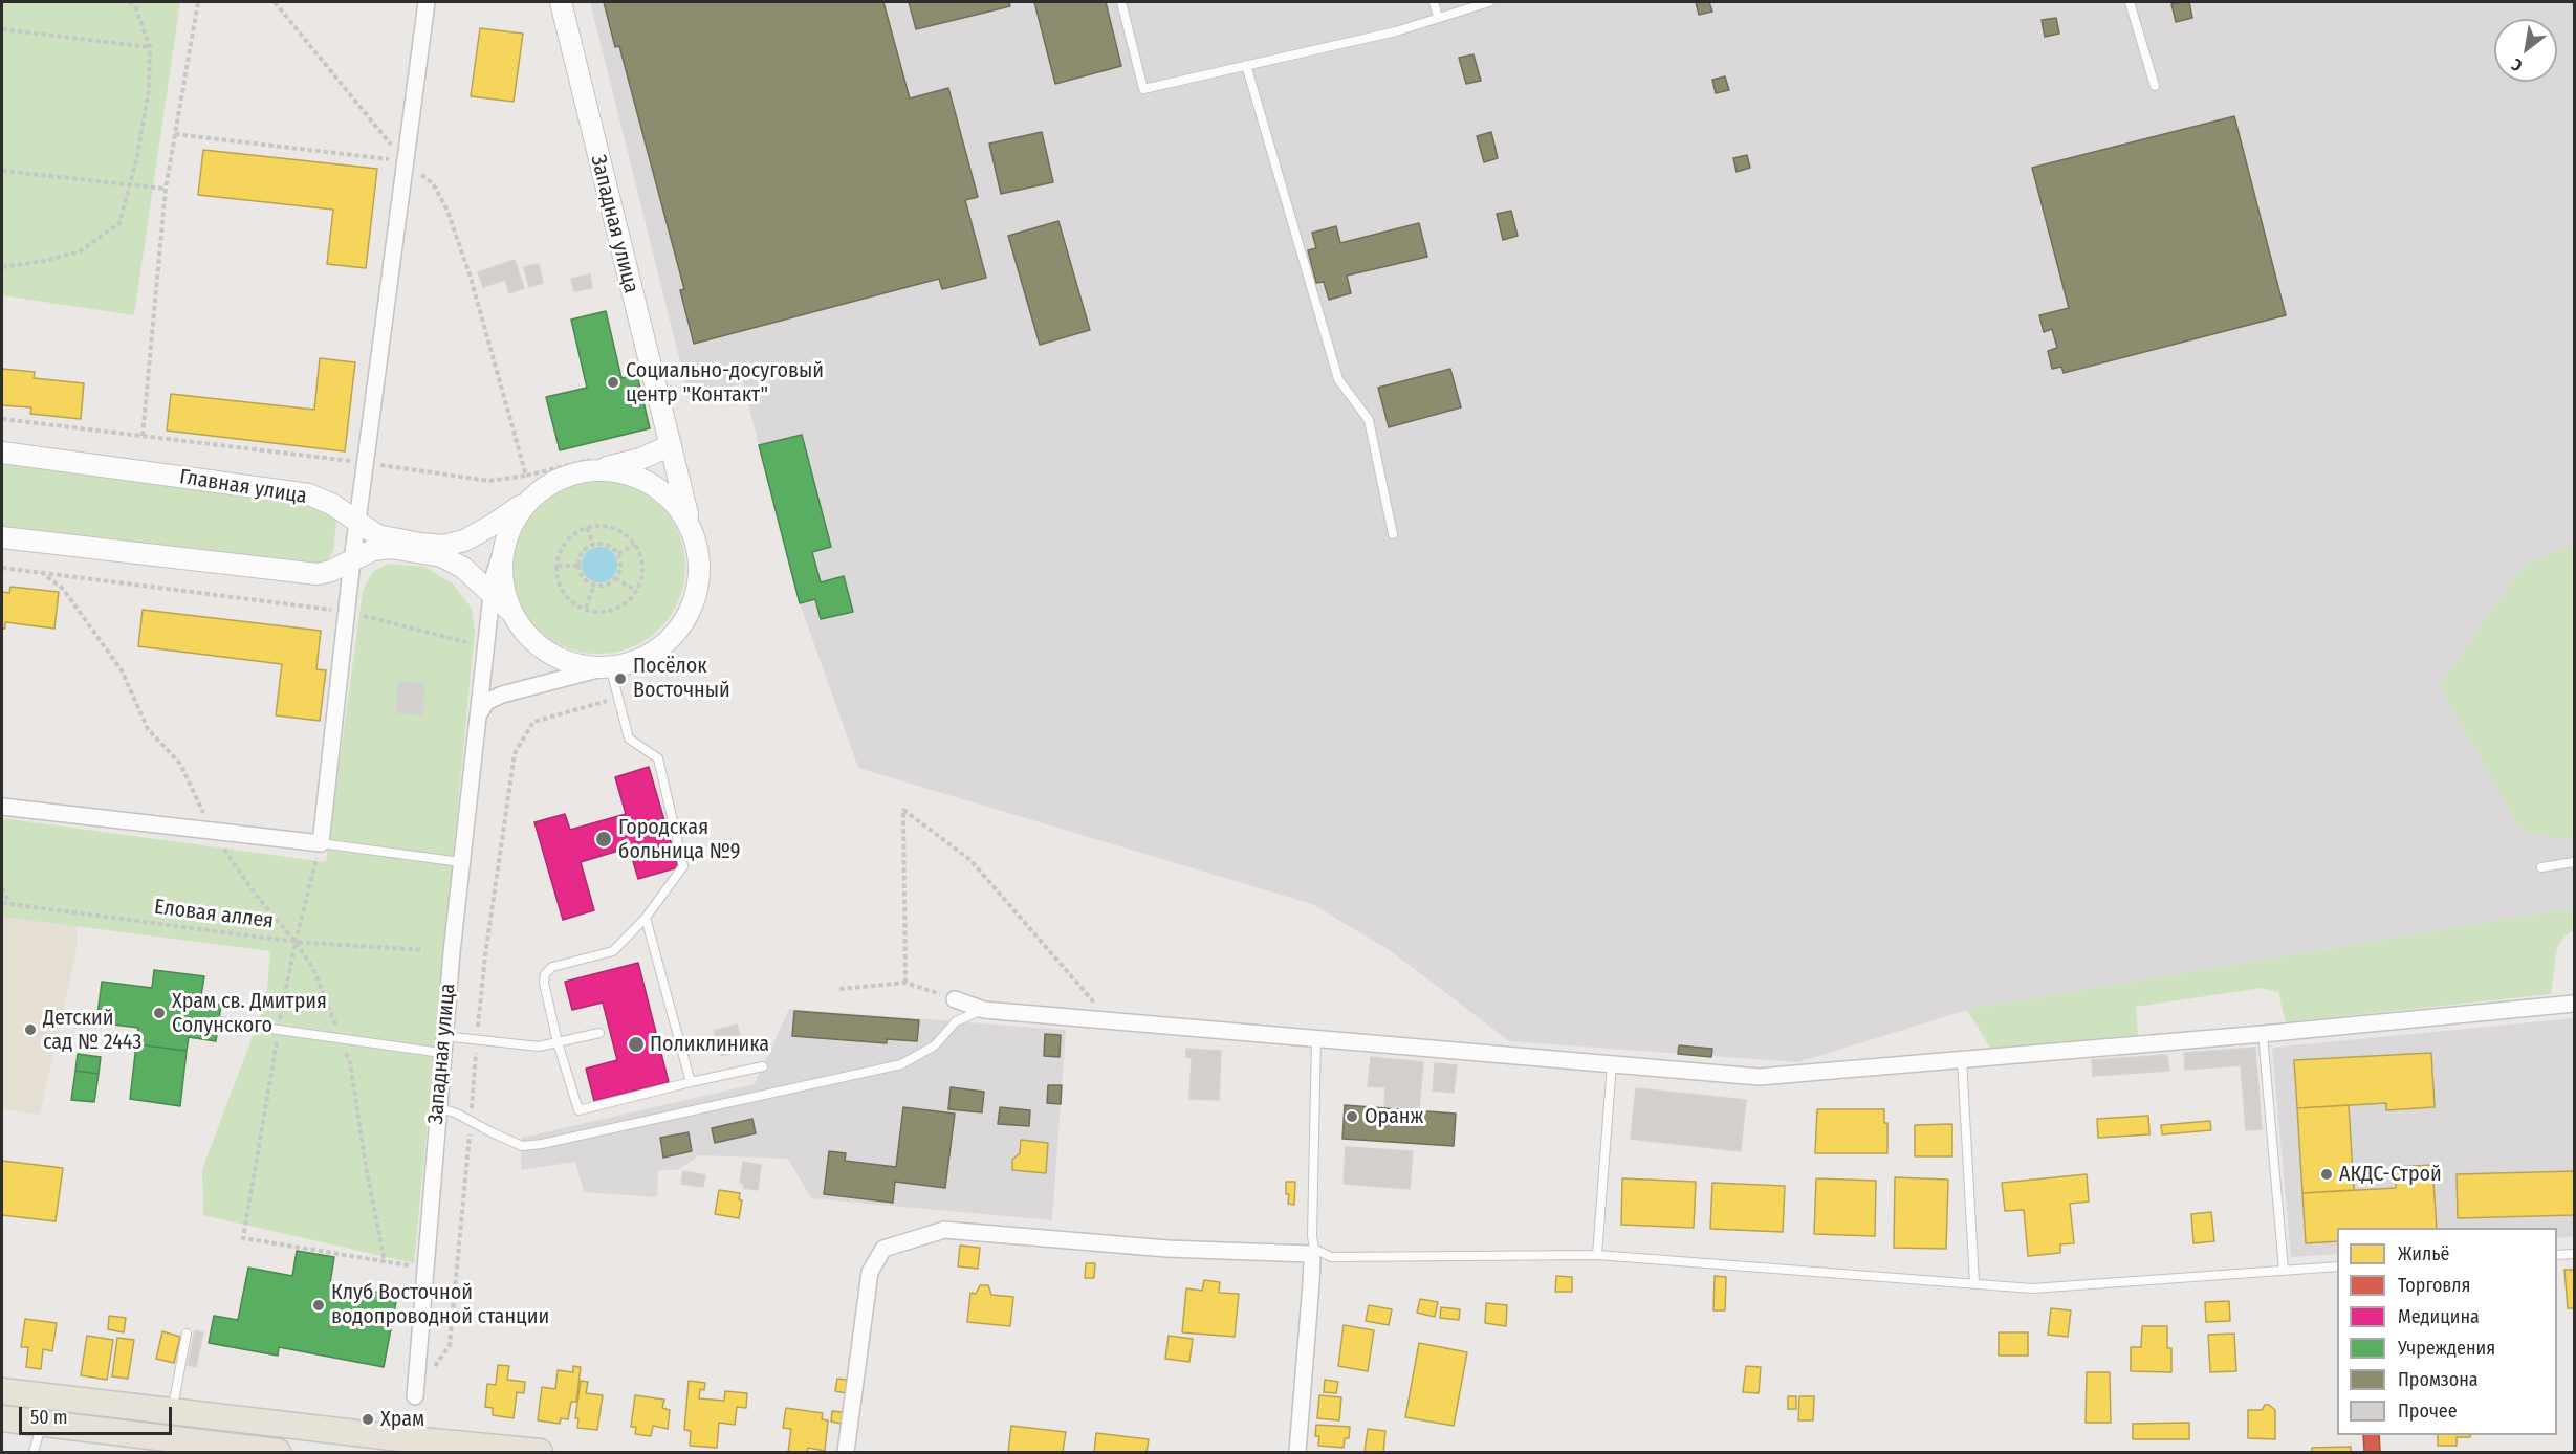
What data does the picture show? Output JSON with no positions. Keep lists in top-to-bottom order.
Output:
{
  "streets": {
    "street": ["Западная улица", "Главная улица"],
    "path": ["Еловая аллея"]
  },
  "places": [
    "Социально-досуговый центр \"Контакт\"",
    "Посёлок Восточный",
    "Городская больница №9",
    "Храм св. Дмитрия Солунского",
    "Детский сад № 2443",
    "Поликлиника",
    "Оранж",
    "АКДС-Строй",
    "Клуб Восточной водопроводной станции",
    "Храм"
  ],
  "legend": [
    "Жильё",
    "Торговля",
    "Медицина",
    "Учреждения",
    "Промзона",
    "Прочее"
  ],
  "scale_bar": "50 m",
  "north": "bottom left"
}
